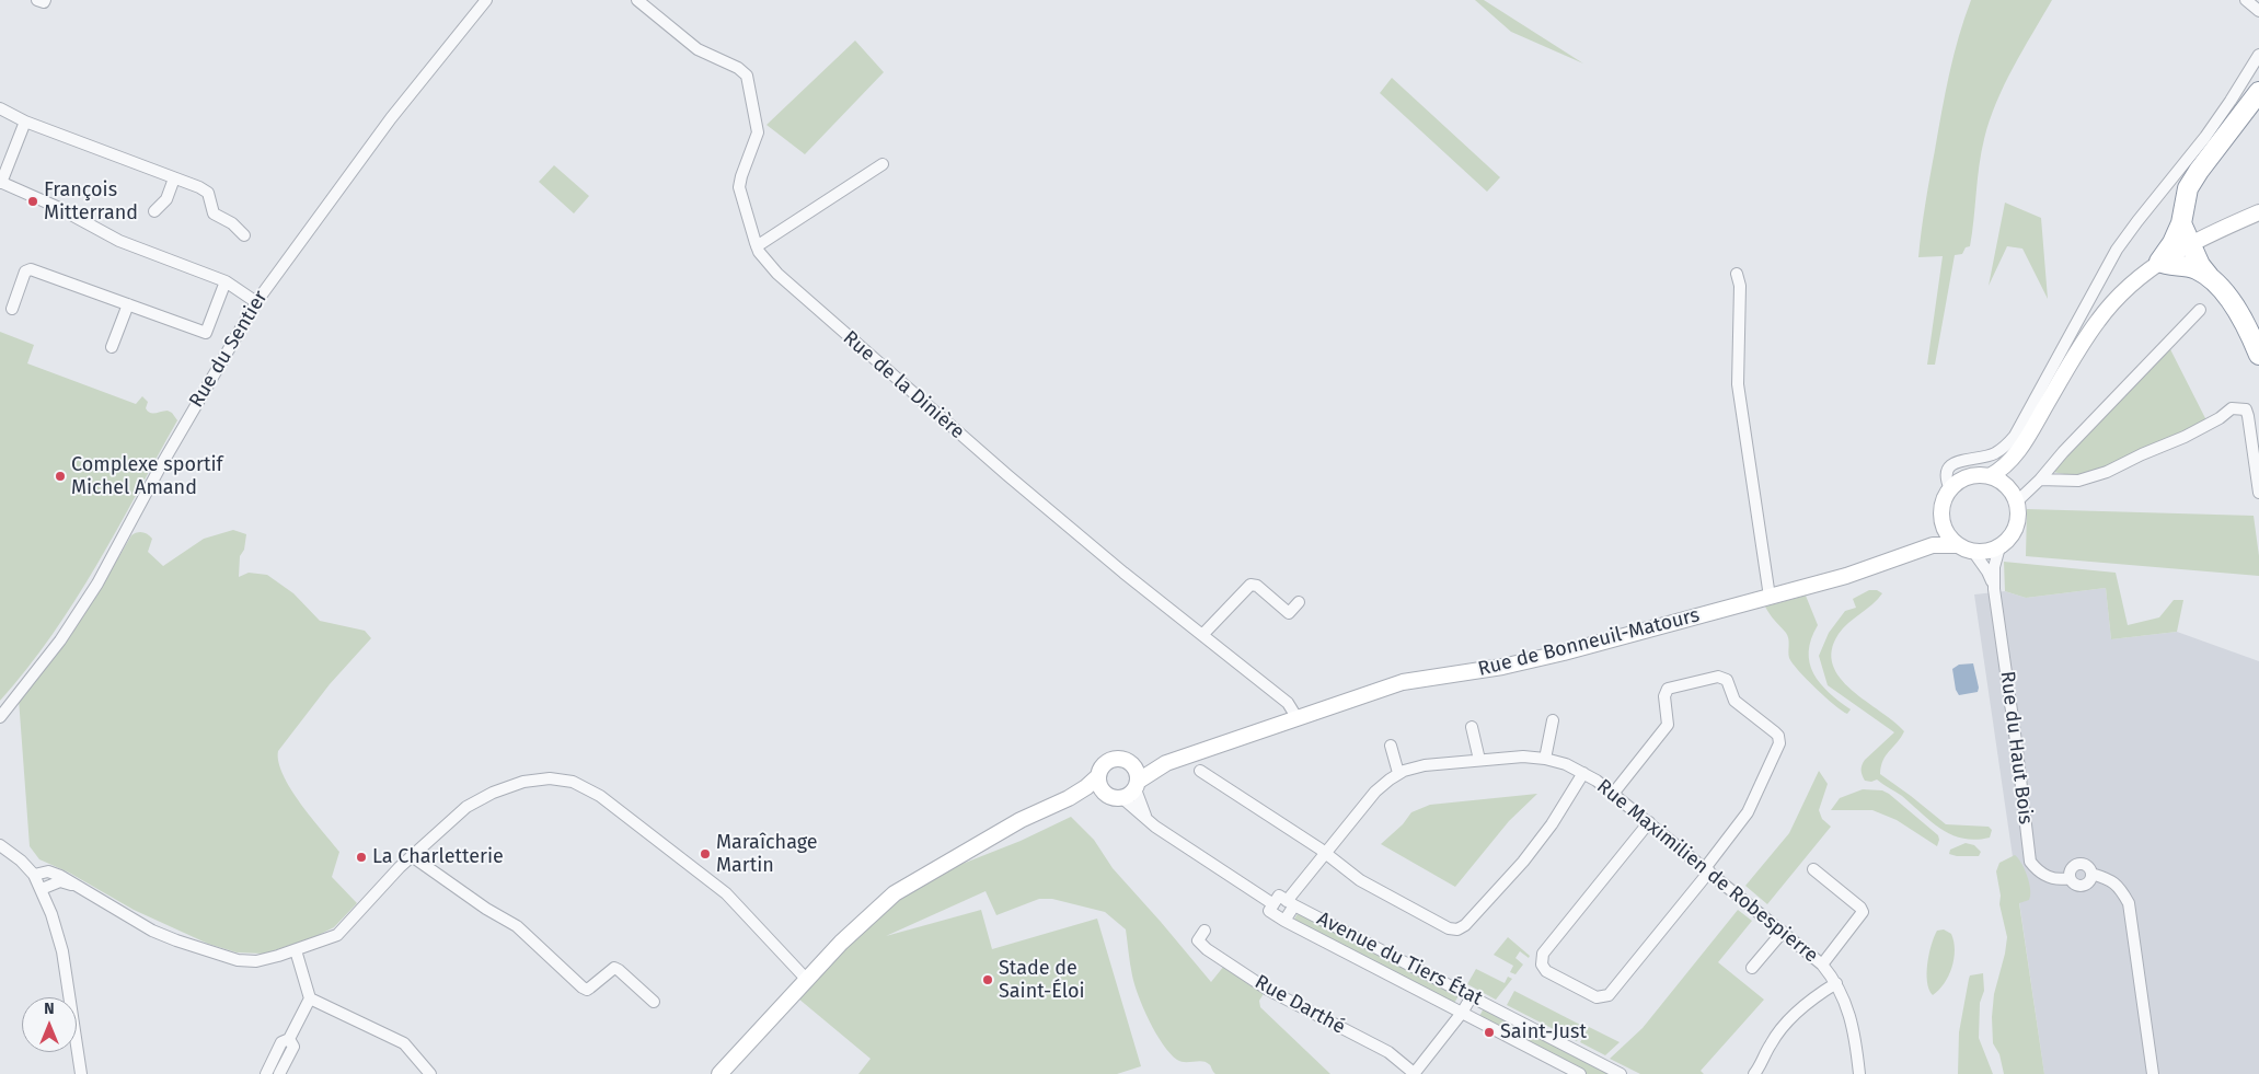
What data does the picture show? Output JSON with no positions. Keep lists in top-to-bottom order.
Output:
{
  "streets": {
    "main road": ["Rue de Bonneuil-Matours"],
    "street": [
      "Rue du Sentier",
      "Rue de la Dinière",
      "Rue du Haut Bois",
      "Rue Maximilien de Robespierre",
      "Avenue du Tiers État",
      "Rue Darthé"
    ]
  },
  "crossings": [
    ["Rue de la Dinière", "Rue de Bonneuil-Matours"],
    ["Rue de Bonneuil-Matours", "Rue du Haut Bois"],
    ["Rue Maximilien de Robespierre", "Avenue du Tiers État"]
  ],
  "places": [
    "François Mitterrand",
    "Complexe sportif Michel Amand",
    "Maraîchage Martin",
    "La Charletterie",
    "Stade de Saint-Éloi",
    "Saint-Just"
  ],
  "north": "top"
}
